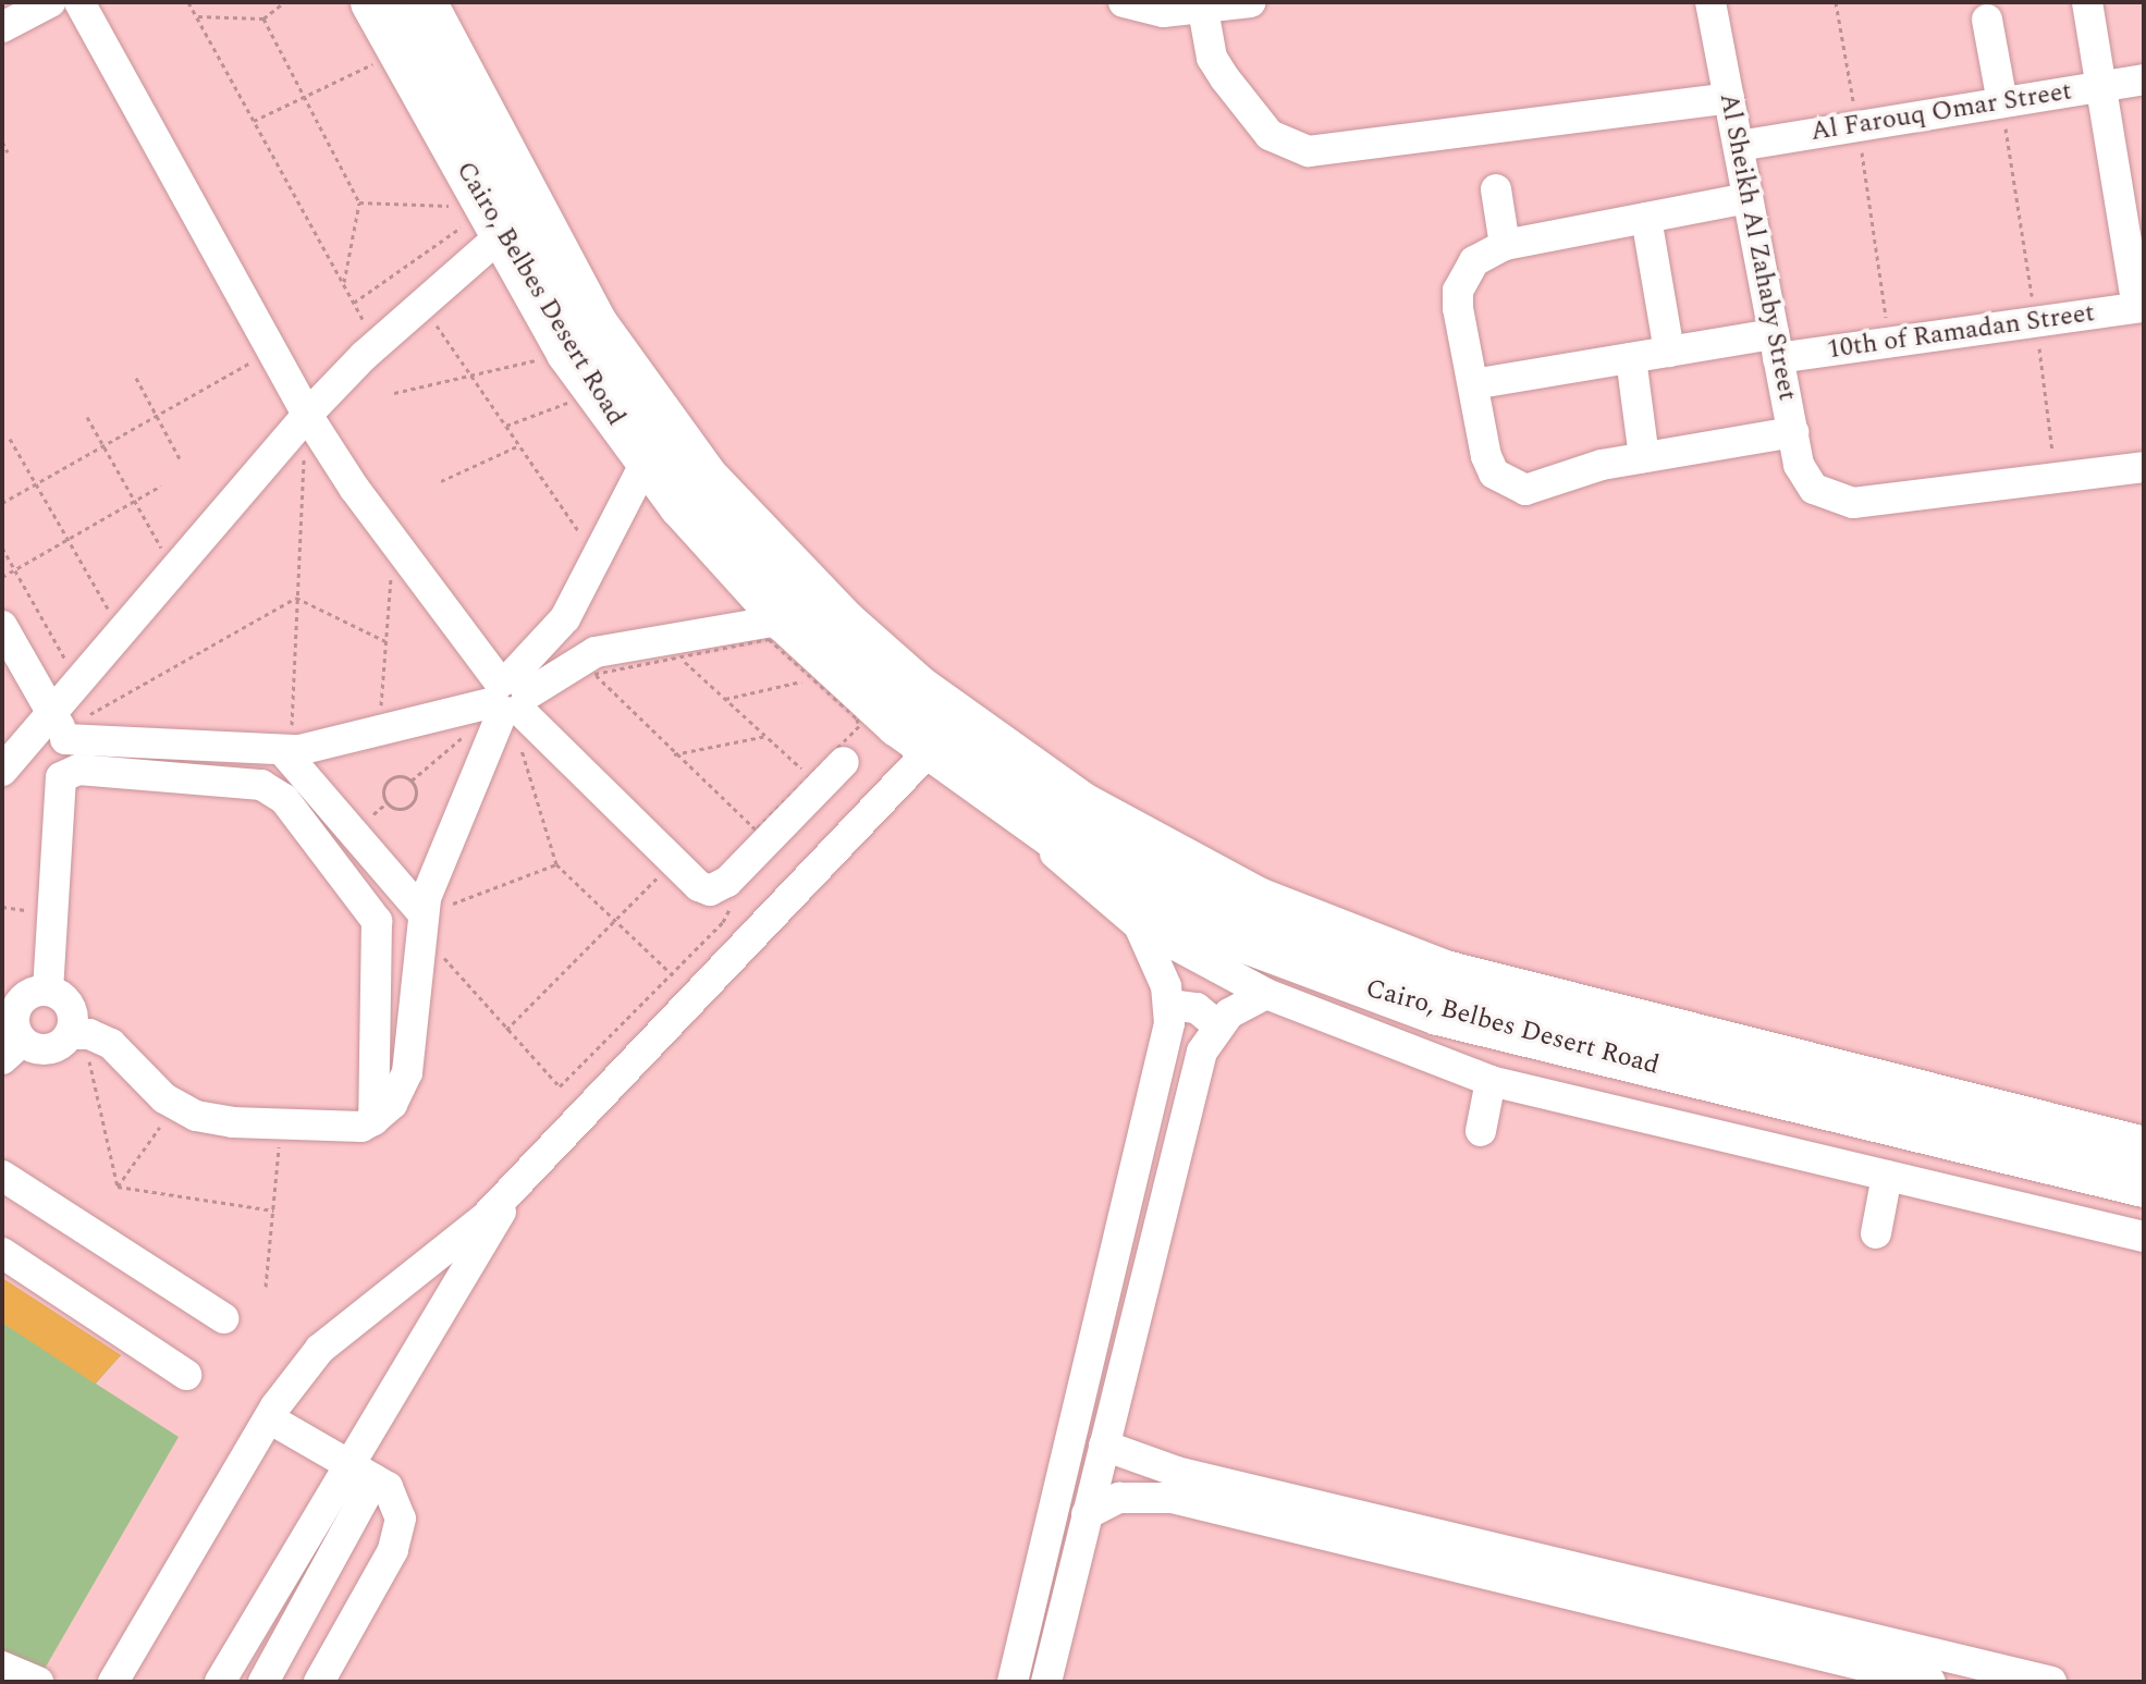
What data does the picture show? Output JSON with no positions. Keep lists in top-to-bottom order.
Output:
{
  "streets": {
    "highway": ["Cairo, Belbes Desert Road"],
    "street": ["Al Farouq Omar Street", "Al Sheikh Al Zahaby Street", "10th of Ramadan Street"]
  },
  "crossings": [
    ["Al Farouq Omar Street", "Al Sheikh Al Zahaby Street"],
    ["Al Sheikh Al Zahaby Street", "10th of Ramadan Street"]
  ]
}
